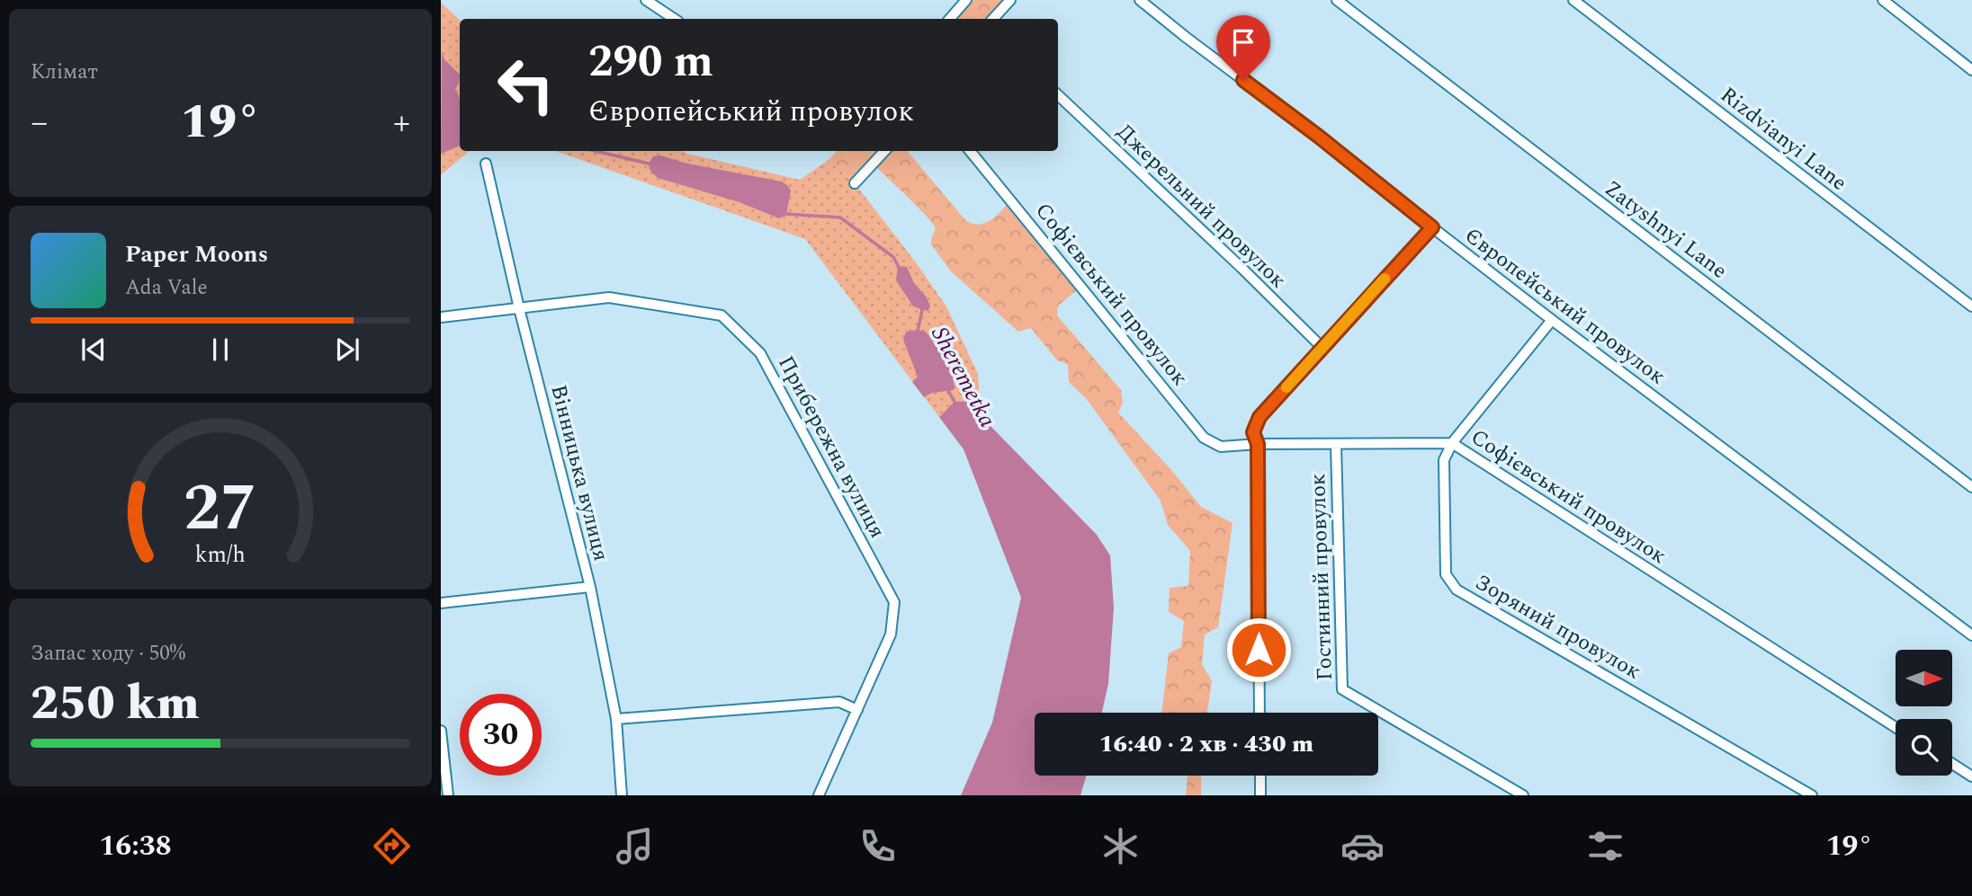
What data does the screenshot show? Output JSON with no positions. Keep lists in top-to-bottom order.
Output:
{
  "streets": {
    "street": [
      "Rizdvianyi Lane",
      "Джерельний провулок",
      "Zatyshnyi Lane",
      "Софієвський провулок",
      "Європейський провулок",
      "Прибережна вулиця",
      "Вінницька вулиця",
      "Гостинний провулок",
      "Зоряний провулок"
    ]
  },
  "crossings": [
    ["Софієвський провулок", "Гостинний провулок"],
    ["Софієвський провулок", "Зоряний провулок"],
    ["Європейський провулок", "Зоряний провулок"],
    ["Прибережна вулиця", "Вінницька вулиця"]
  ],
  "water": ["Sheremetka"],
  "north": "right",
  "page": {
    "tile": [
      "Клімат",
      ["Запас ходу · 50%", "250 km"]
    ],
    "turn": ["290 m", "Європейський провулок"],
    "heat": ["−", "19°", "+"],
    "song": ["Paper Moons", "Ada Vale"],
    "limit": "30",
    "trip": "16:40 · 2 хв · 430 m",
    "tabs": ["16:38", "19°"],
    "gauge": ["27", "km/h"]
  }
}
